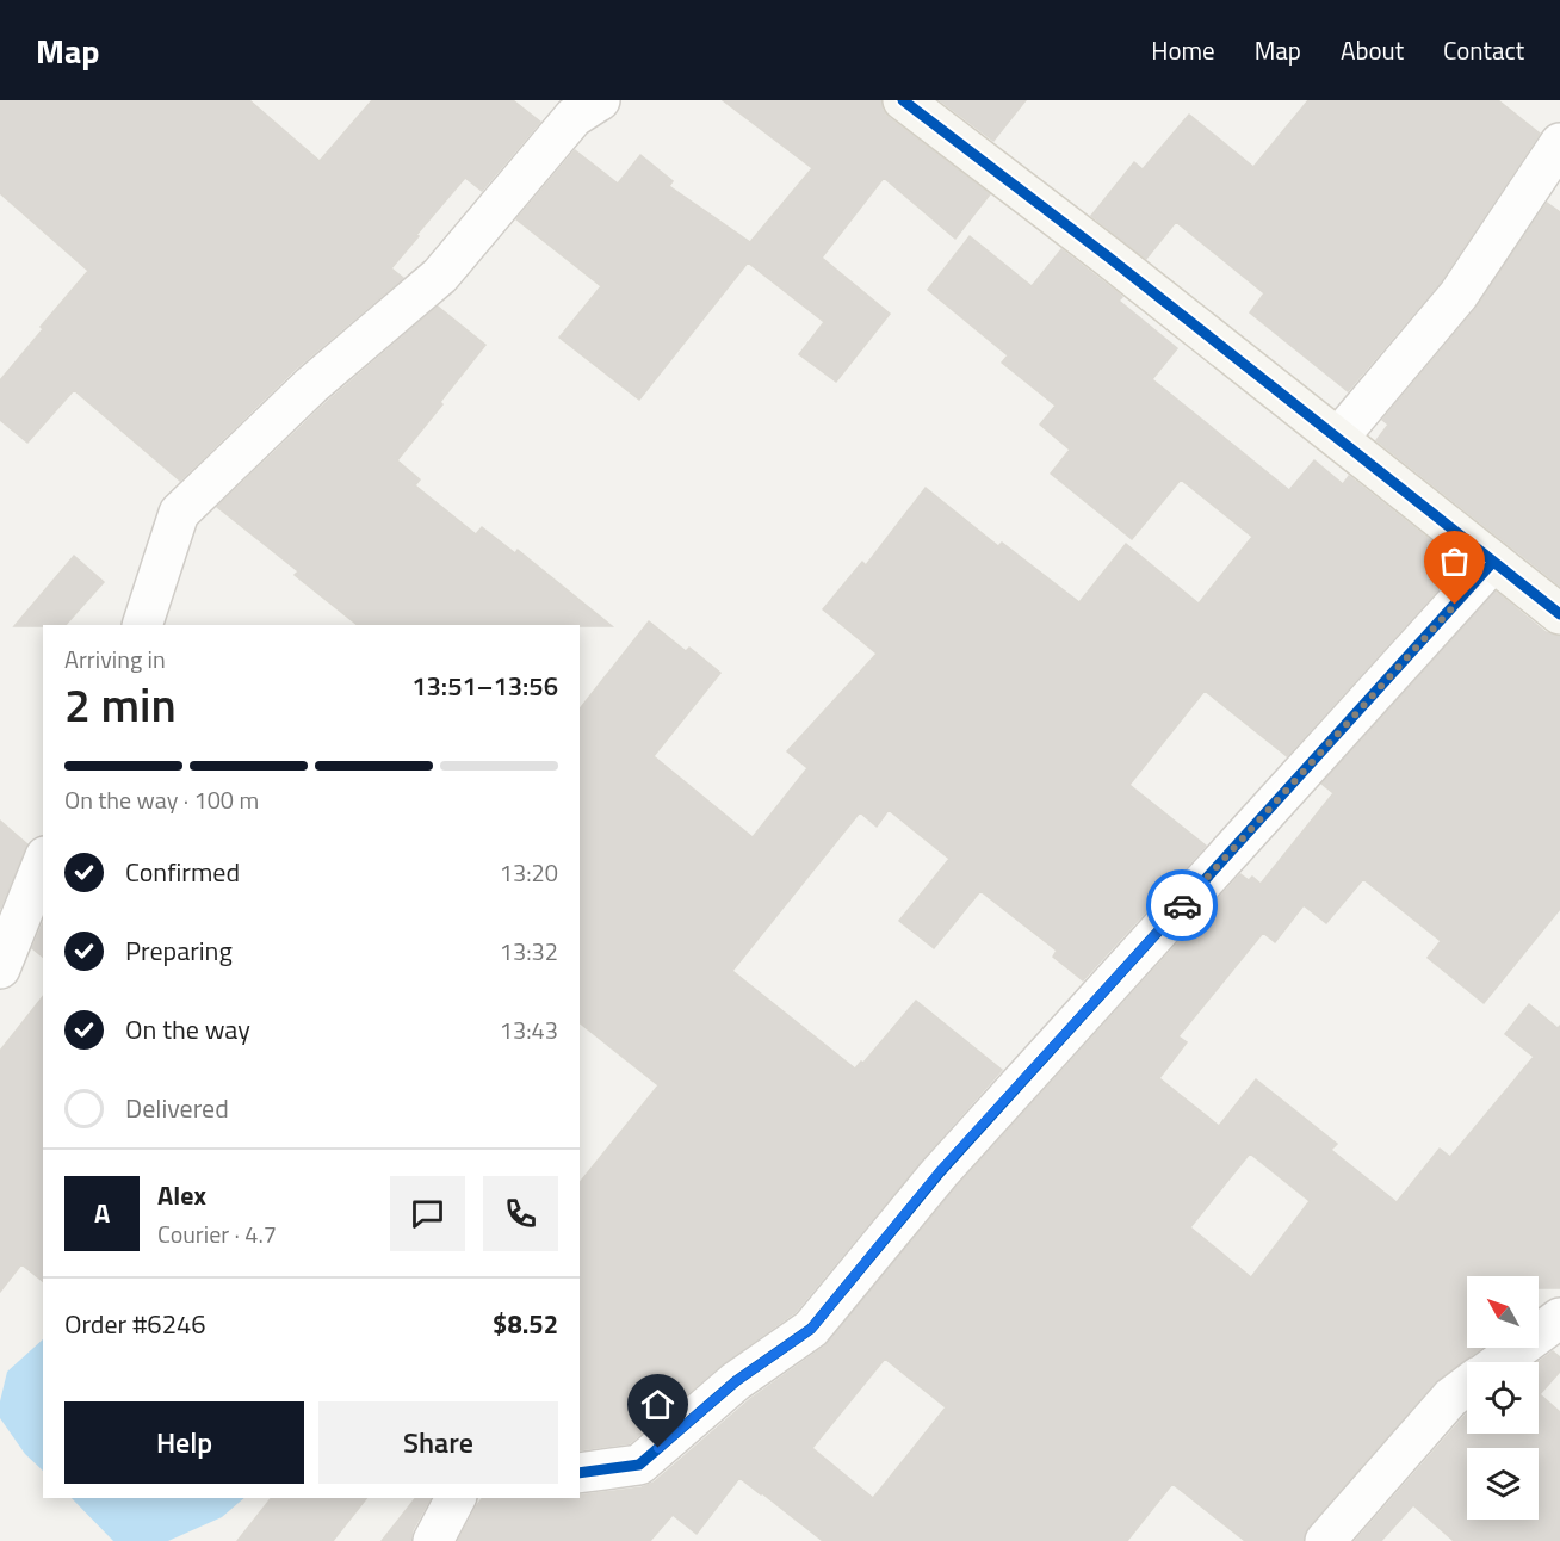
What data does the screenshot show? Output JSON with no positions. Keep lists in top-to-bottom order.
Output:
{
  "north": "top left",
  "page": {
    "header": "Map",
    "nav": [
      "Home",
      "Map",
      "About",
      "Contact"
    ],
    "heading": ["2 min", "Arriving in", "13:51–13:56"],
    "panel": [
      "Alex",
      "Courier · 4.7",
      "Order #6246",
      "$8.52"
    ],
    "bar": "On the way · 100 m",
    "list": [
      ["Confirmed", "13:20"],
      ["Preparing", "13:32"],
      ["On the way", "13:43"],
      "Delivered"
    ],
    "round": "A",
    "buttons": ["Help", "Share"]
  }
}
